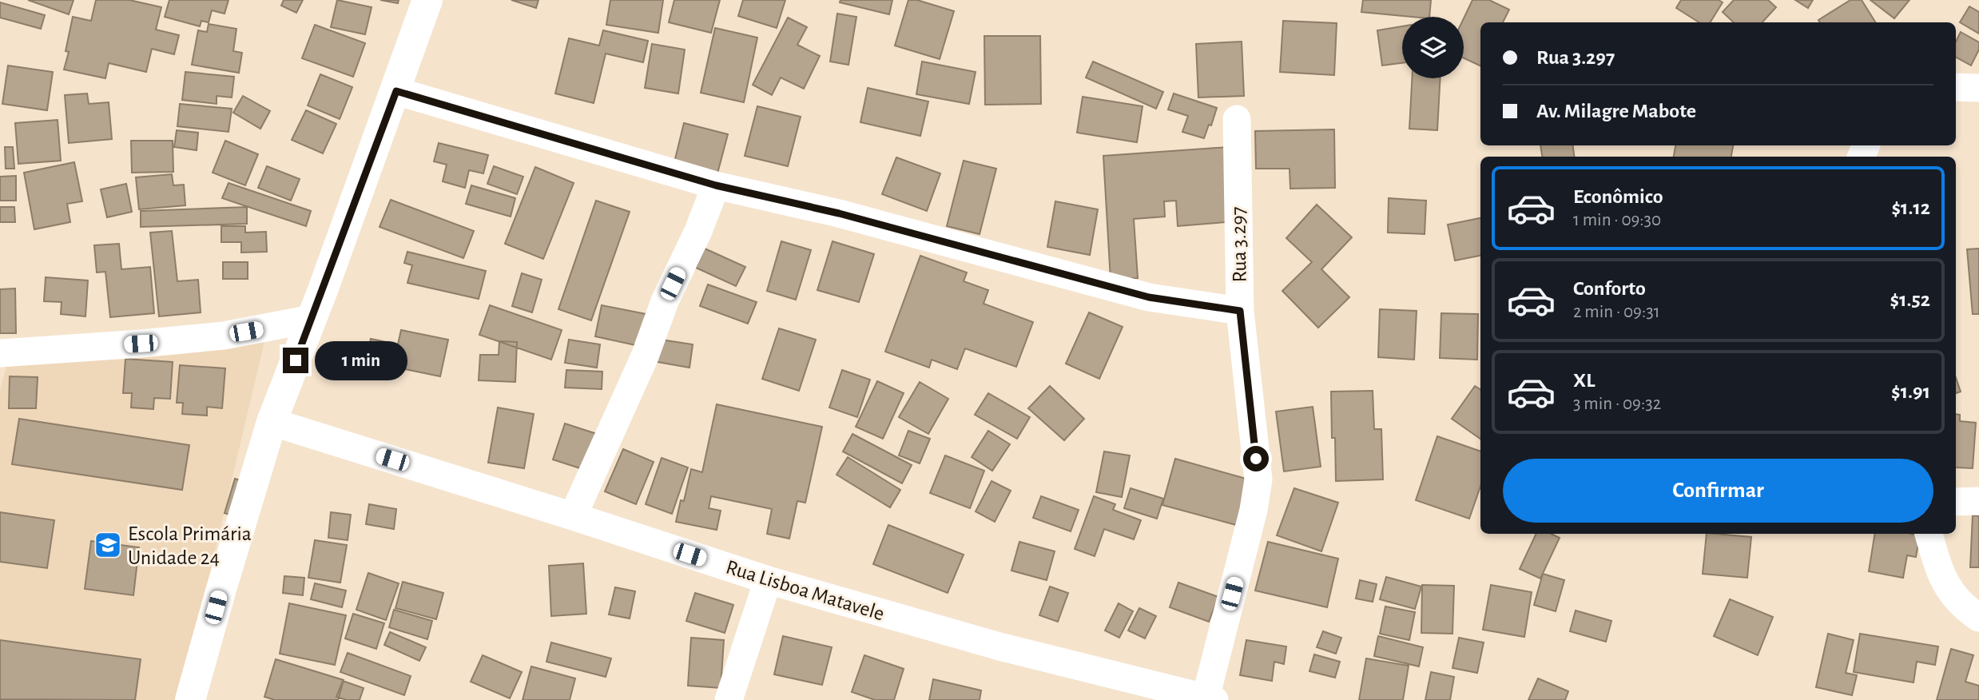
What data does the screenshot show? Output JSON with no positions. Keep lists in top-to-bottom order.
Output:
{
  "streets": {
    "street": ["Rua 3.297", "Rua Lisboa Matavele"]
  },
  "crossings": [
    ["Rua 3.297", "Rua Lisboa Matavele"]
  ],
  "places": {
    "school or university": ["Escola Primária Unidade 24"]
  },
  "page": {
    "banner": ["Rua 3.297", "Av. Milagre Mabote"],
    "list": [
      {
        "name": "Econômico",
        "note": "1 min · 09:30",
        "value": "$1.12"
      },
      {
        "name": "Conforto",
        "note": "2 min · 09:31",
        "value": "$1.52"
      },
      {
        "name": "XL",
        "note": "3 min · 09:32",
        "value": "$1.91"
      }
    ],
    "bubble": "1 min",
    "buttons": "Confirmar"
  }
}
